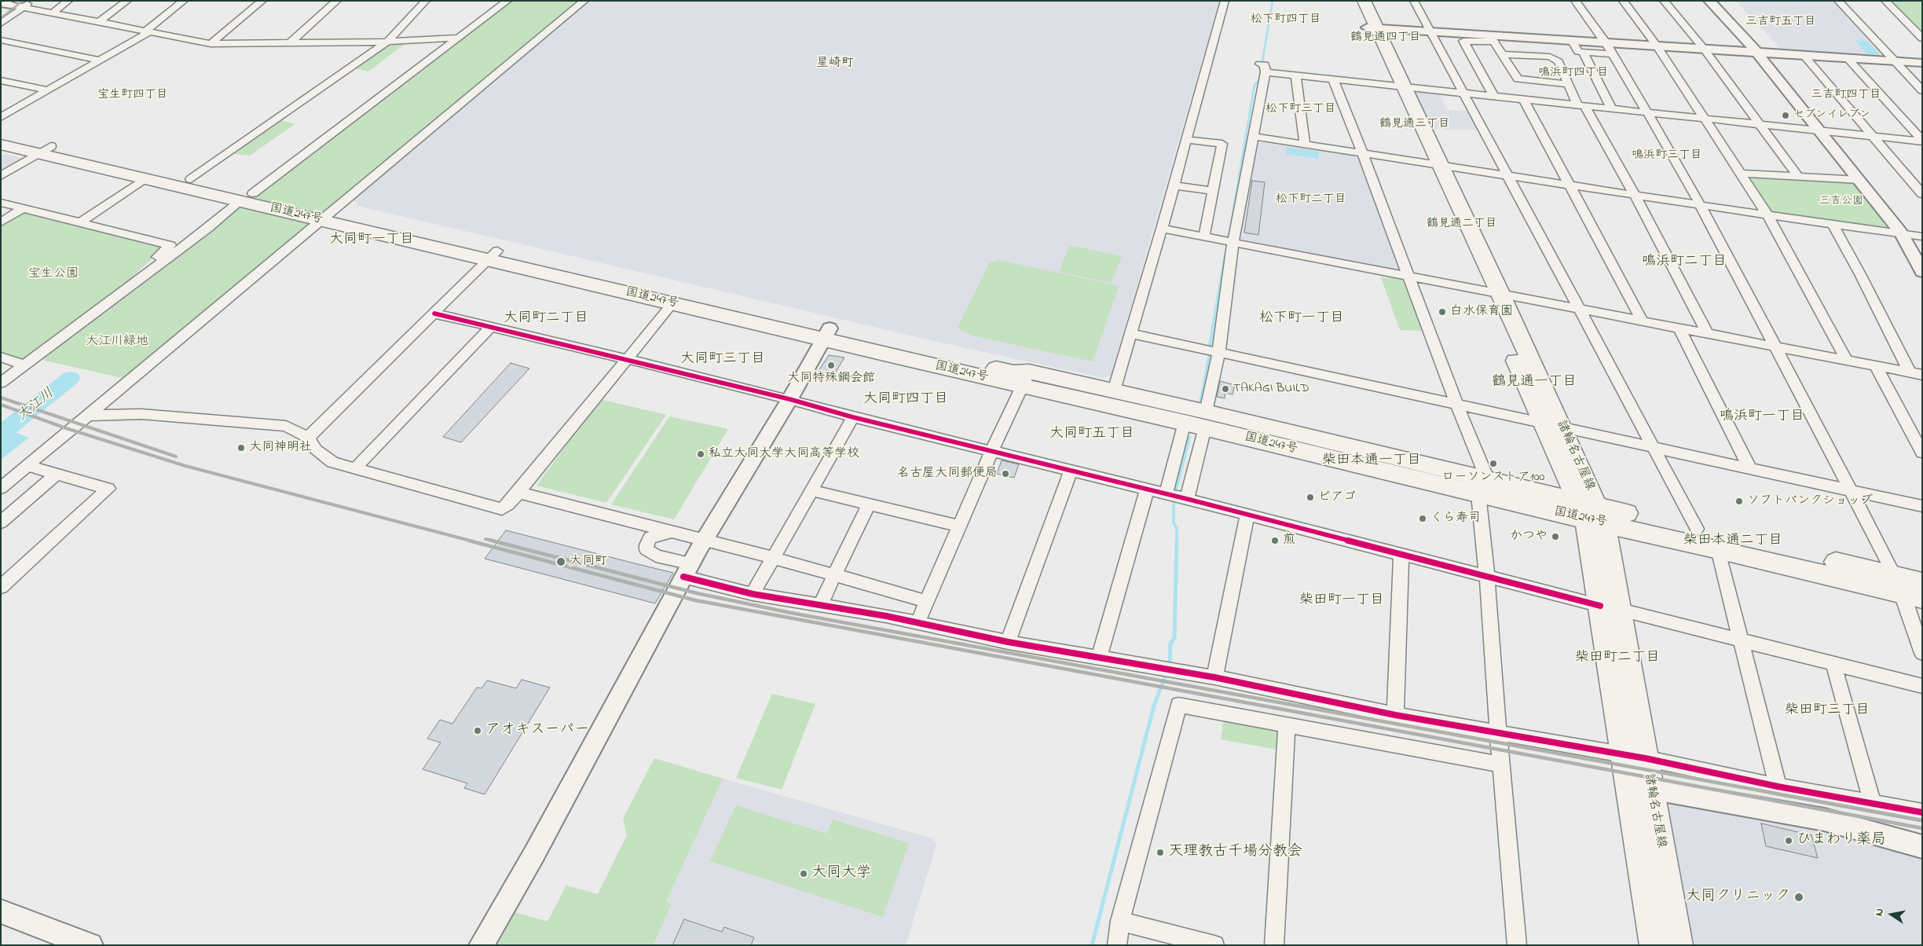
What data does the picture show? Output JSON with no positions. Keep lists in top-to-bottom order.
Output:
{
  "streets": {
    "main road": ["国道247号", "諸輪名古屋線"]
  },
  "crossings": [
    ["国道247号", "諸輪名古屋線"]
  ],
  "districts": [
    "松下町四丁目",
    "三吉町五丁目",
    "鶴見通四丁目",
    "星崎町",
    "鳴浜町四丁目",
    "宝生町四丁目",
    "三吉町四丁目",
    "松下町三丁目",
    "鶴見通三丁目",
    "鳴浜町三丁目",
    "松下町二丁目",
    "鶴見通二丁目",
    "大同町一丁目",
    "鳴浜町二丁目",
    "大同町二丁目",
    "松下町一丁目",
    "大同町三丁目",
    "鶴見通一丁目",
    "大同町四丁目",
    "鳴浜町一丁目",
    "大同町五丁目",
    "柴田本通一丁目",
    "柴田本通二丁目",
    "柴田町一丁目",
    "柴田町二丁目",
    "柴田町三丁目"
  ],
  "water": ["大江川"],
  "parks": ["三吉公園", "宝生公園", "大江川緑地"],
  "places": [
    "セブンイレブン",
    "白水保育園",
    "大同特殊鋼会館",
    "TAKAGI BUILD",
    "大同神明社",
    "私立大同大学大同高等学校",
    "ローソンストア100",
    "名古屋大同郵便局",
    "ピアゴ",
    "ソフトバンクショップ",
    "くら寿司",
    "かつや",
    "煎",
    "大同町",
    "アオキスーパー",
    "ひまわり薬局",
    "天理教古千場分教会",
    "大同大学",
    "大同クリニック"
  ],
  "north": "left"
}
